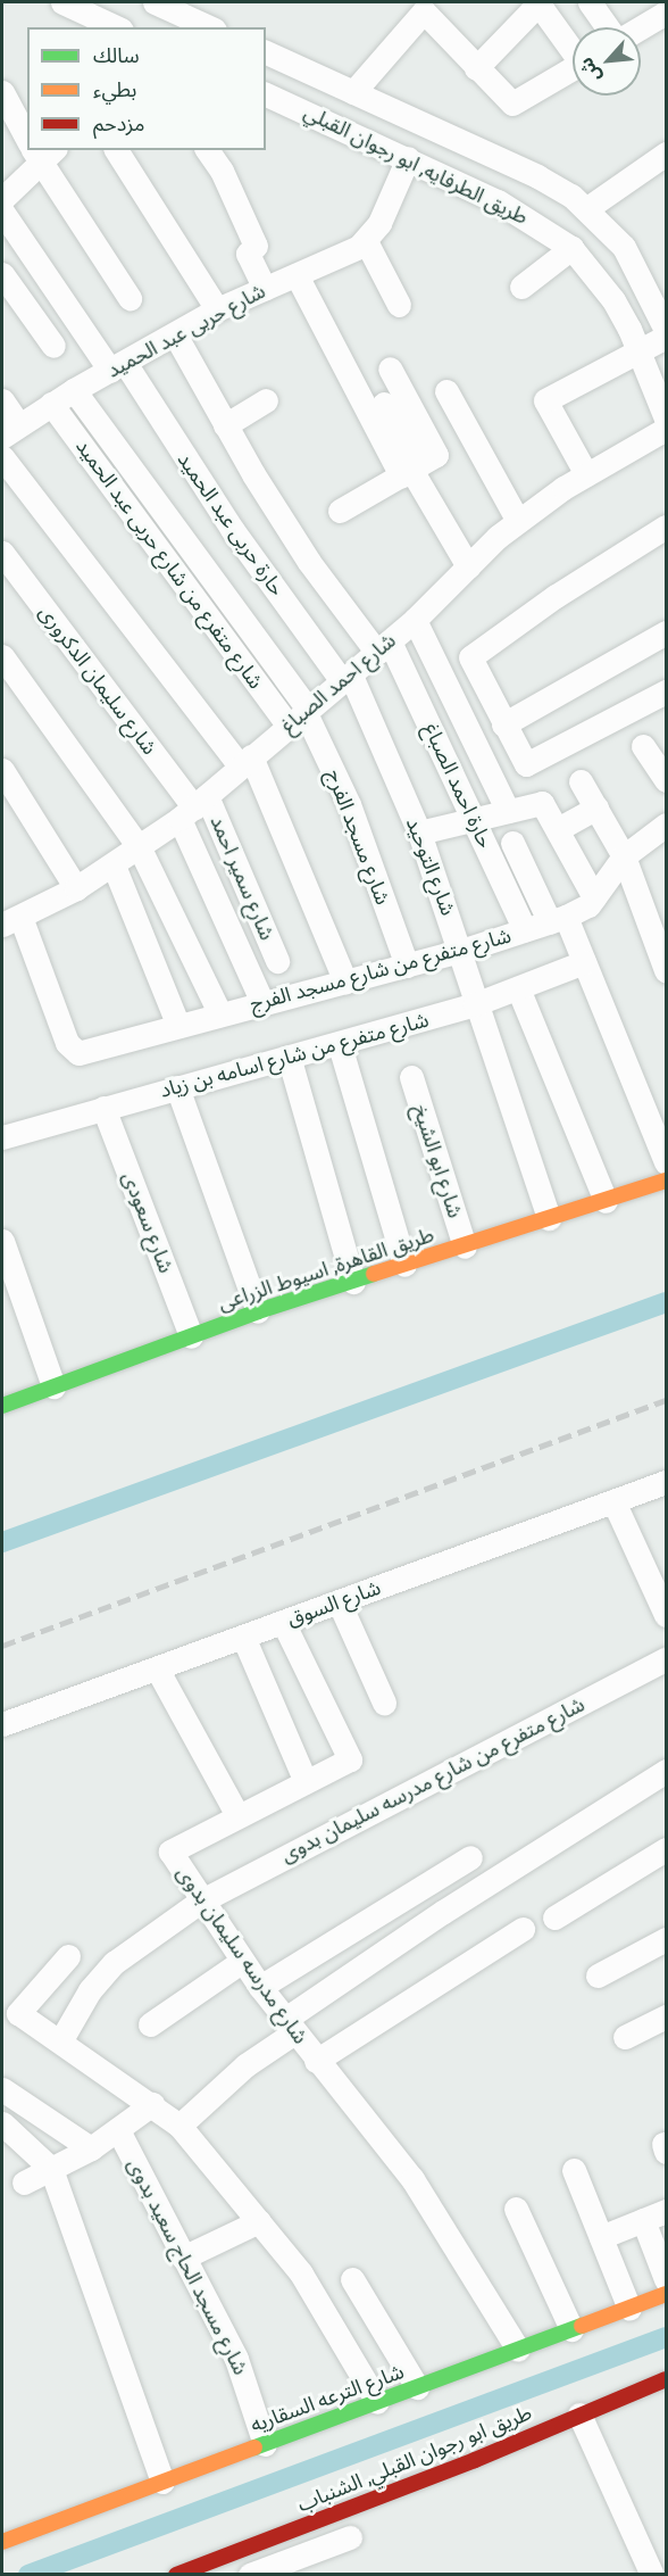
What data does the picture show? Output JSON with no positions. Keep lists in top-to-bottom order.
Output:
{
  "streets": {
    "main road": ["طريق القاهرة, اسيوط الزراعى", "شارع الترعه السقاريه", "طريق ابو رجوان القبلي, الشنباب"],
    "street": [
      "طريق الطرفايه, ابو رجوان القبلي",
      "شارع حربى عبد الحميد",
      "حارة حربى عبد الحميد",
      "شارع متفرع من شارع حربى عبد الحميد",
      "شارع سليمان الدكرورى",
      "شارع احمد الصباغ",
      "حارة احمد الصباغ",
      "شارع مسجد الفرج",
      "شارع التوحيد",
      "شارع سمير احمد",
      "شارع متفرع من شارع مسجد الفرج",
      "شارع متفرع من شارع اسامه بن زياد",
      "شارع ابو الشيخ",
      "شارع سعودى",
      "شارع السوق",
      "شارع متفرع من شارع مدرسه سليمان بدوى",
      "شارع مدرسه سليمان بدوى",
      "شارع مسجد الحاج سعيد بدوى"
    ]
  },
  "crossings": [
    ["شارع حربى عبد الحميد", "حارة حربى عبد الحميد"],
    ["شارع حربى عبد الحميد", "شارع متفرع من شارع حربى عبد الحميد"],
    ["شارع حربى عبد الحميد", "حارة احمد الصباغ"],
    ["حارة حربى عبد الحميد", "شارع احمد الصباغ"],
    ["حارة حربى عبد الحميد", "شارع التوحيد"],
    ["شارع متفرع من شارع حربى عبد الحميد", "شارع احمد الصباغ"],
    ["شارع متفرع من شارع حربى عبد الحميد", "شارع مسجد الفرج"],
    ["شارع سليمان الدكرورى", "شارع احمد الصباغ"],
    ["شارع سليمان الدكرورى", "شارع سمير احمد"],
    ["شارع احمد الصباغ", "حارة احمد الصباغ"],
    ["شارع احمد الصباغ", "شارع مسجد الفرج"],
    ["شارع احمد الصباغ", "شارع التوحيد"],
    ["شارع احمد الصباغ", "شارع سمير احمد"],
    ["شارع احمد الصباغ", "شارع متفرع من شارع مسجد الفرج"],
    ["حارة احمد الصباغ", "شارع متفرع من شارع مسجد الفرج"],
    ["شارع مسجد الفرج", "شارع متفرع من شارع مسجد الفرج"],
    ["شارع التوحيد", "شارع متفرع من شارع مسجد الفرج"],
    ["شارع التوحيد", "شارع متفرع من شارع اسامه بن زياد"],
    ["شارع التوحيد", "طريق القاهرة, اسيوط الزراعى"],
    ["شارع متفرع من شارع اسامه بن زياد", "شارع سعودى"],
    ["شارع ابو الشيخ", "طريق القاهرة, اسيوط الزراعى"],
    ["شارع سعودى", "طريق القاهرة, اسيوط الزراعى"],
    ["شارع السوق", "شارع مدرسه سليمان بدوى"],
    ["شارع متفرع من شارع مدرسه سليمان بدوى", "شارع مدرسه سليمان بدوى"],
    ["شارع مدرسه سليمان بدوى", "شارع الترعه السقاريه"],
    ["شارع مسجد الحاج سعيد بدوى", "شارع الترعه السقاريه"]
  ],
  "legend": ["سالك", "بطيء", "مزدحم"],
  "north": "bottom left"
}
